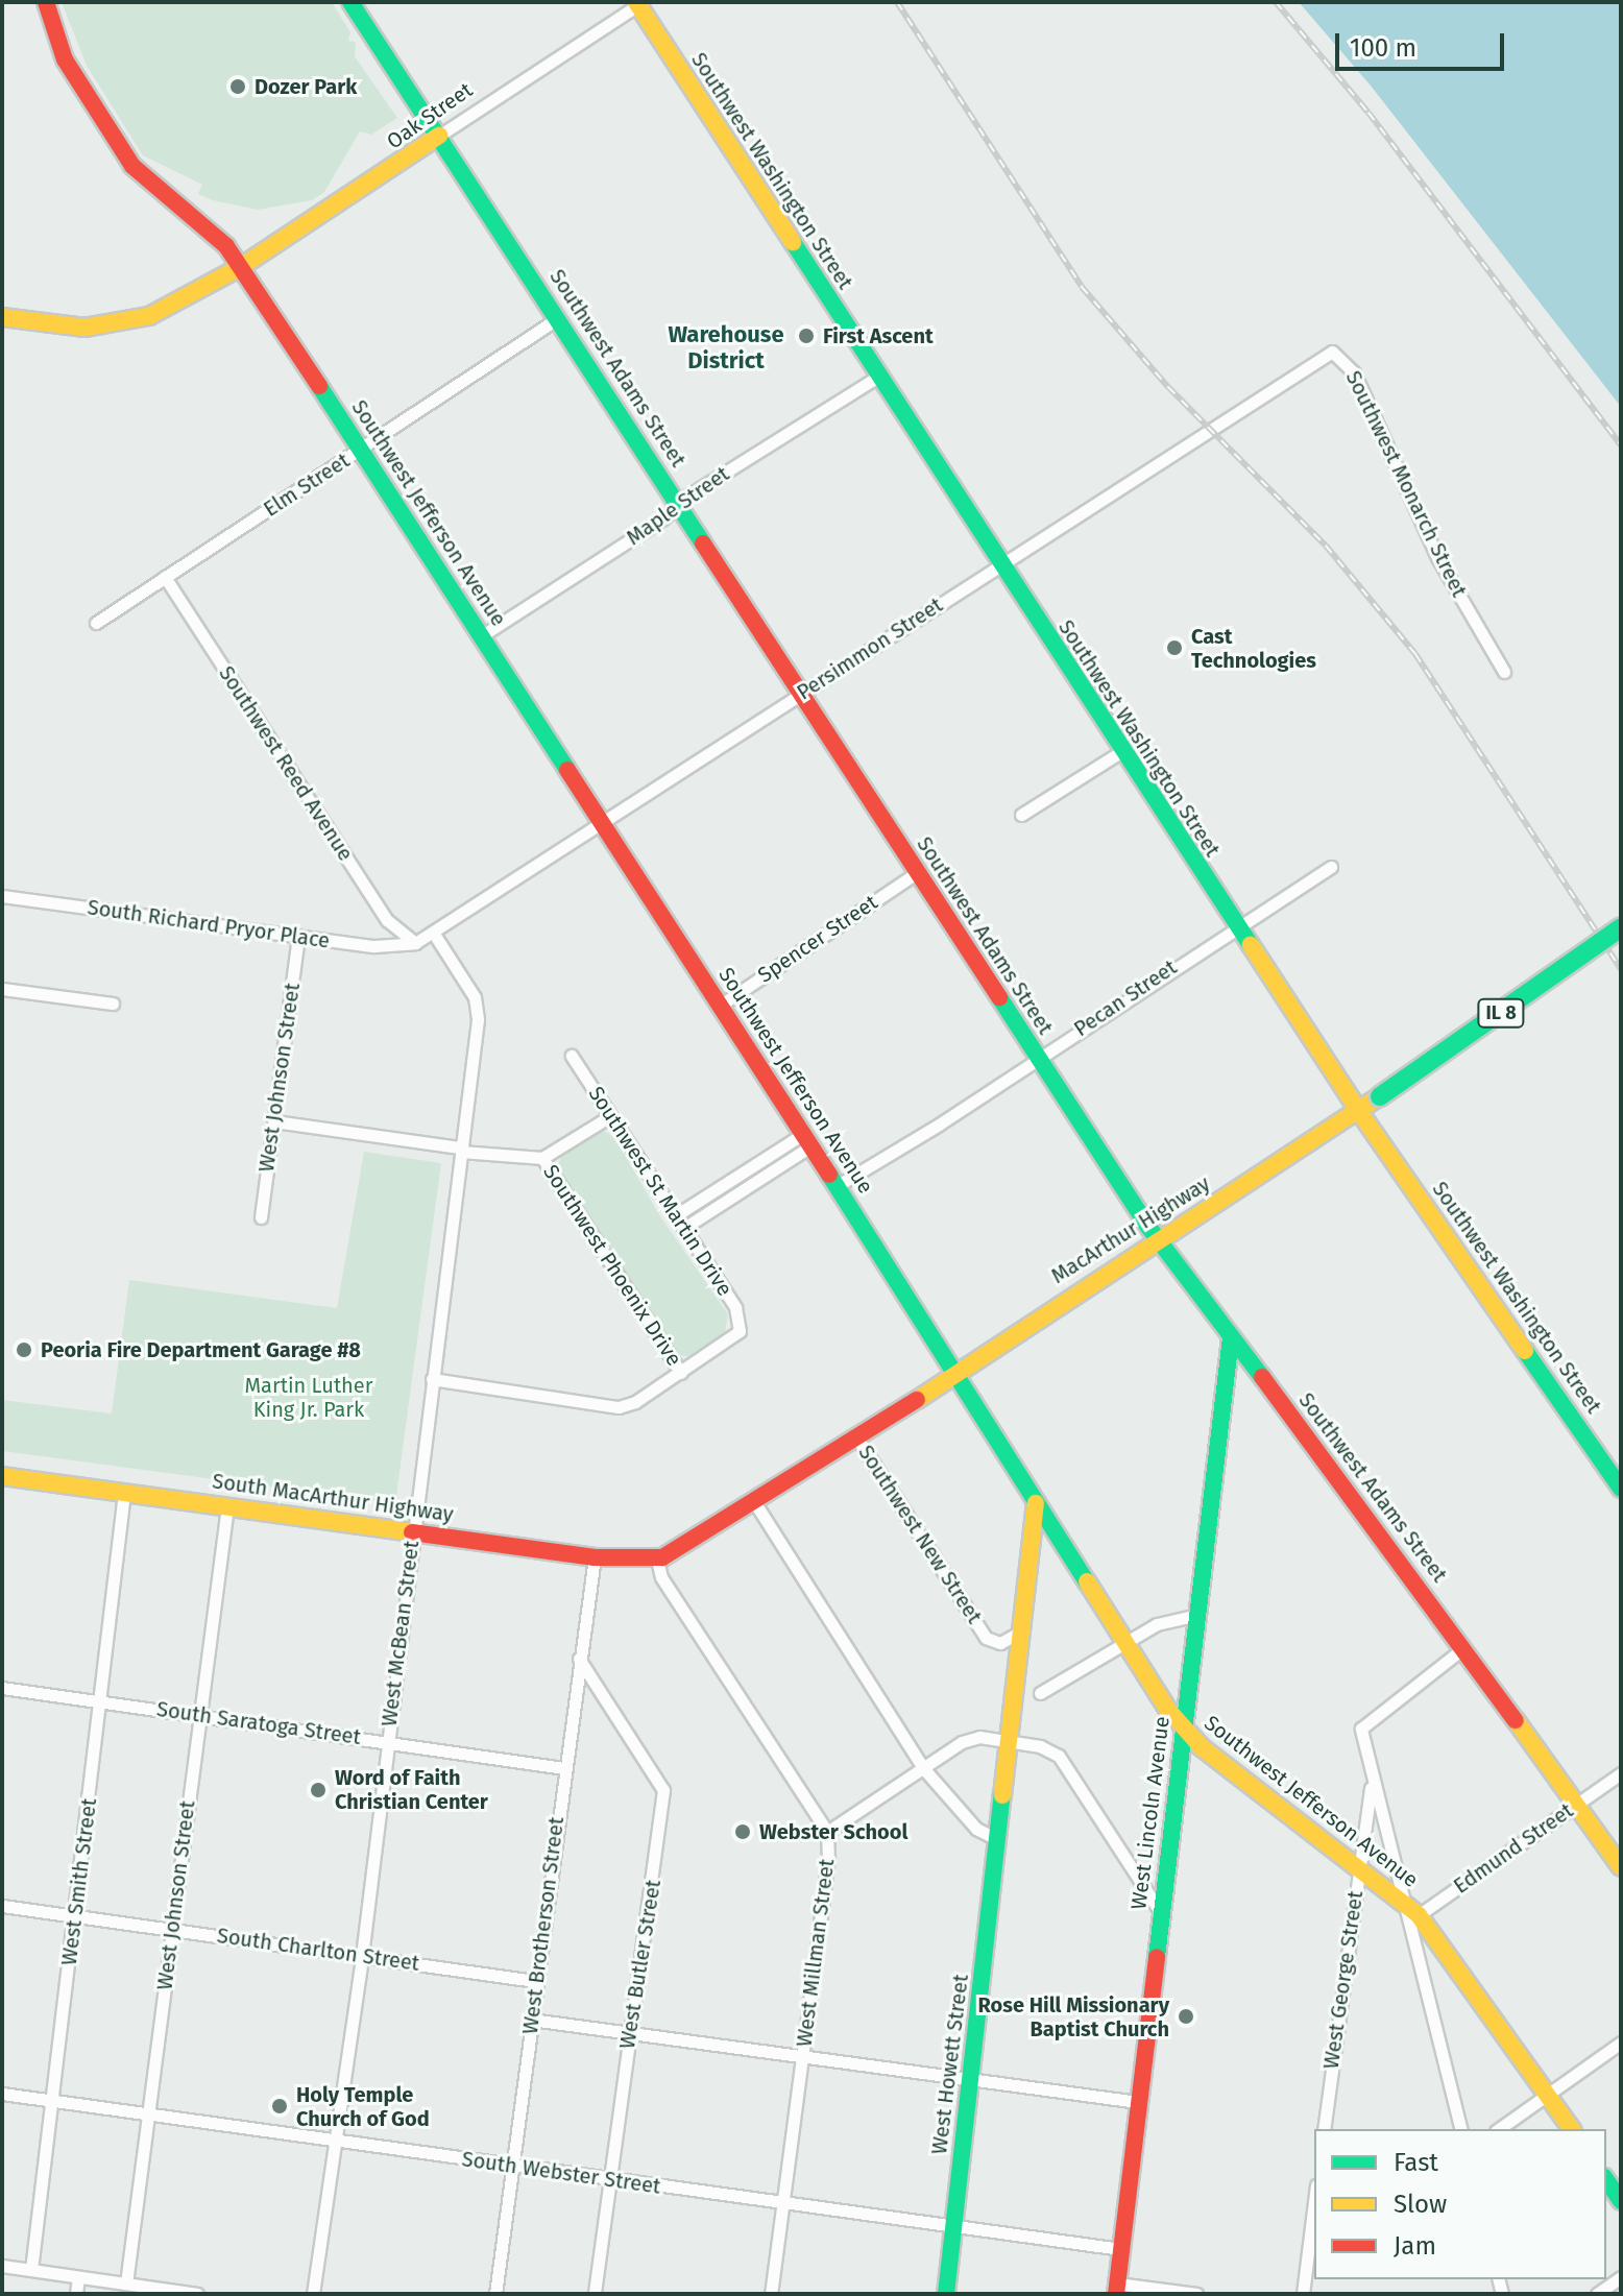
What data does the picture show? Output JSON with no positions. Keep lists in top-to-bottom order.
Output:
{
  "streets": {
    "main road": [
      "Oak Street",
      "Southwest Washington Street",
      "Southwest Adams Street",
      "Southwest Jefferson Avenue",
      "IL 8",
      "MacArthur Highway",
      "South MacArthur Highway",
      "West Lincoln Avenue",
      "West Howett Street"
    ],
    "street": [
      "Southwest Monarch Street",
      "Elm Street",
      "Maple Street",
      "Persimmon Street",
      "Southwest Reed Avenue",
      "South Richard Pryor Place",
      "Spencer Street",
      "Pecan Street",
      "West Johnson Street",
      "Southwest St Martin Drive",
      "Southwest Phoenix Drive",
      "Southwest New Street",
      "West McBean Street",
      "South Saratoga Street",
      "Edmund Street",
      "West Smith Street",
      "West Brotherson Street",
      "South Charlton Street",
      "West Millman Street",
      "West Butler Street",
      "West George Street",
      "South Webster Street"
    ]
  },
  "crossings": [
    ["Oak Street", "Southwest Washington Street"],
    ["Oak Street", "Southwest Adams Street"],
    ["Oak Street", "Southwest Jefferson Avenue"],
    ["Southwest Washington Street", "Maple Street"],
    ["Southwest Washington Street", "Persimmon Street"],
    ["Southwest Washington Street", "Pecan Street"],
    ["Southwest Washington Street", "MacArthur Highway"],
    ["Southwest Adams Street", "Elm Street"],
    ["Southwest Adams Street", "Maple Street"],
    ["Southwest Adams Street", "Persimmon Street"],
    ["Southwest Adams Street", "Spencer Street"],
    ["Southwest Adams Street", "Pecan Street"],
    ["Southwest Adams Street", "MacArthur Highway"],
    ["Southwest Adams Street", "West Lincoln Avenue"],
    ["Southwest Adams Street", "Edmund Street"],
    ["Southwest Monarch Street", "Persimmon Street"],
    ["Elm Street", "Southwest Jefferson Avenue"],
    ["Elm Street", "Southwest Reed Avenue"],
    ["Maple Street", "Southwest Jefferson Avenue"],
    ["Southwest Jefferson Avenue", "Persimmon Street"],
    ["Southwest Jefferson Avenue", "Spencer Street"],
    ["Southwest Jefferson Avenue", "Pecan Street"],
    ["Southwest Jefferson Avenue", "MacArthur Highway"],
    ["Southwest Jefferson Avenue", "West Lincoln Avenue"],
    ["Southwest Jefferson Avenue", "Edmund Street"],
    ["Southwest Jefferson Avenue", "West George Street"],
    ["Southwest Jefferson Avenue", "West Howett Street"],
    ["Persimmon Street", "Southwest Reed Avenue"],
    ["Persimmon Street", "South Richard Pryor Place"],
    ["Persimmon Street", "West McBean Street"],
    ["Southwest Reed Avenue", "South Richard Pryor Place"],
    ["South Richard Pryor Place", "West Johnson Street"],
    ["West Johnson Street", "South MacArthur Highway"],
    ["West Johnson Street", "South Saratoga Street"],
    ["West Johnson Street", "South Charlton Street"],
    ["West Johnson Street", "South Webster Street"],
    ["Southwest St Martin Drive", "Southwest Phoenix Drive"],
    ["MacArthur Highway", "South MacArthur Highway"],
    ["MacArthur Highway", "Southwest New Street"],
    ["MacArthur Highway", "West Millman Street"],
    ["South MacArthur Highway", "West McBean Street"],
    ["South MacArthur Highway", "West Smith Street"],
    ["South MacArthur Highway", "West Brotherson Street"],
    ["South MacArthur Highway", "West Millman Street"],
    ["Southwest New Street", "West Howett Street"],
    ["West McBean Street", "South Saratoga Street"],
    ["West McBean Street", "South Charlton Street"],
    ["West McBean Street", "South Webster Street"],
    ["South Saratoga Street", "West Smith Street"],
    ["South Saratoga Street", "West Brotherson Street"],
    ["West Lincoln Avenue", "South Webster Street"],
    ["West Smith Street", "South Charlton Street"],
    ["West Smith Street", "South Webster Street"],
    ["West Brotherson Street", "South Charlton Street"],
    ["West Brotherson Street", "West Butler Street"],
    ["West Brotherson Street", "South Webster Street"],
    ["West Millman Street", "South Webster Street"],
    ["West Butler Street", "South Webster Street"],
    ["West Howett Street", "South Webster Street"]
  ],
  "districts": ["Warehouse District"],
  "parks": ["Martin Luther King Jr. Park"],
  "places": [
    "Dozer Park",
    "First Ascent",
    "Cast Technologies",
    "Peoria Fire Department Garage #8",
    "Word of Faith Christian Center",
    "Webster School",
    "Rose Hill Missionary Baptist Church",
    "Holy Temple Church of God"
  ],
  "legend": ["Fast", "Slow", "Jam"],
  "scale_bar": "100 m"
}
